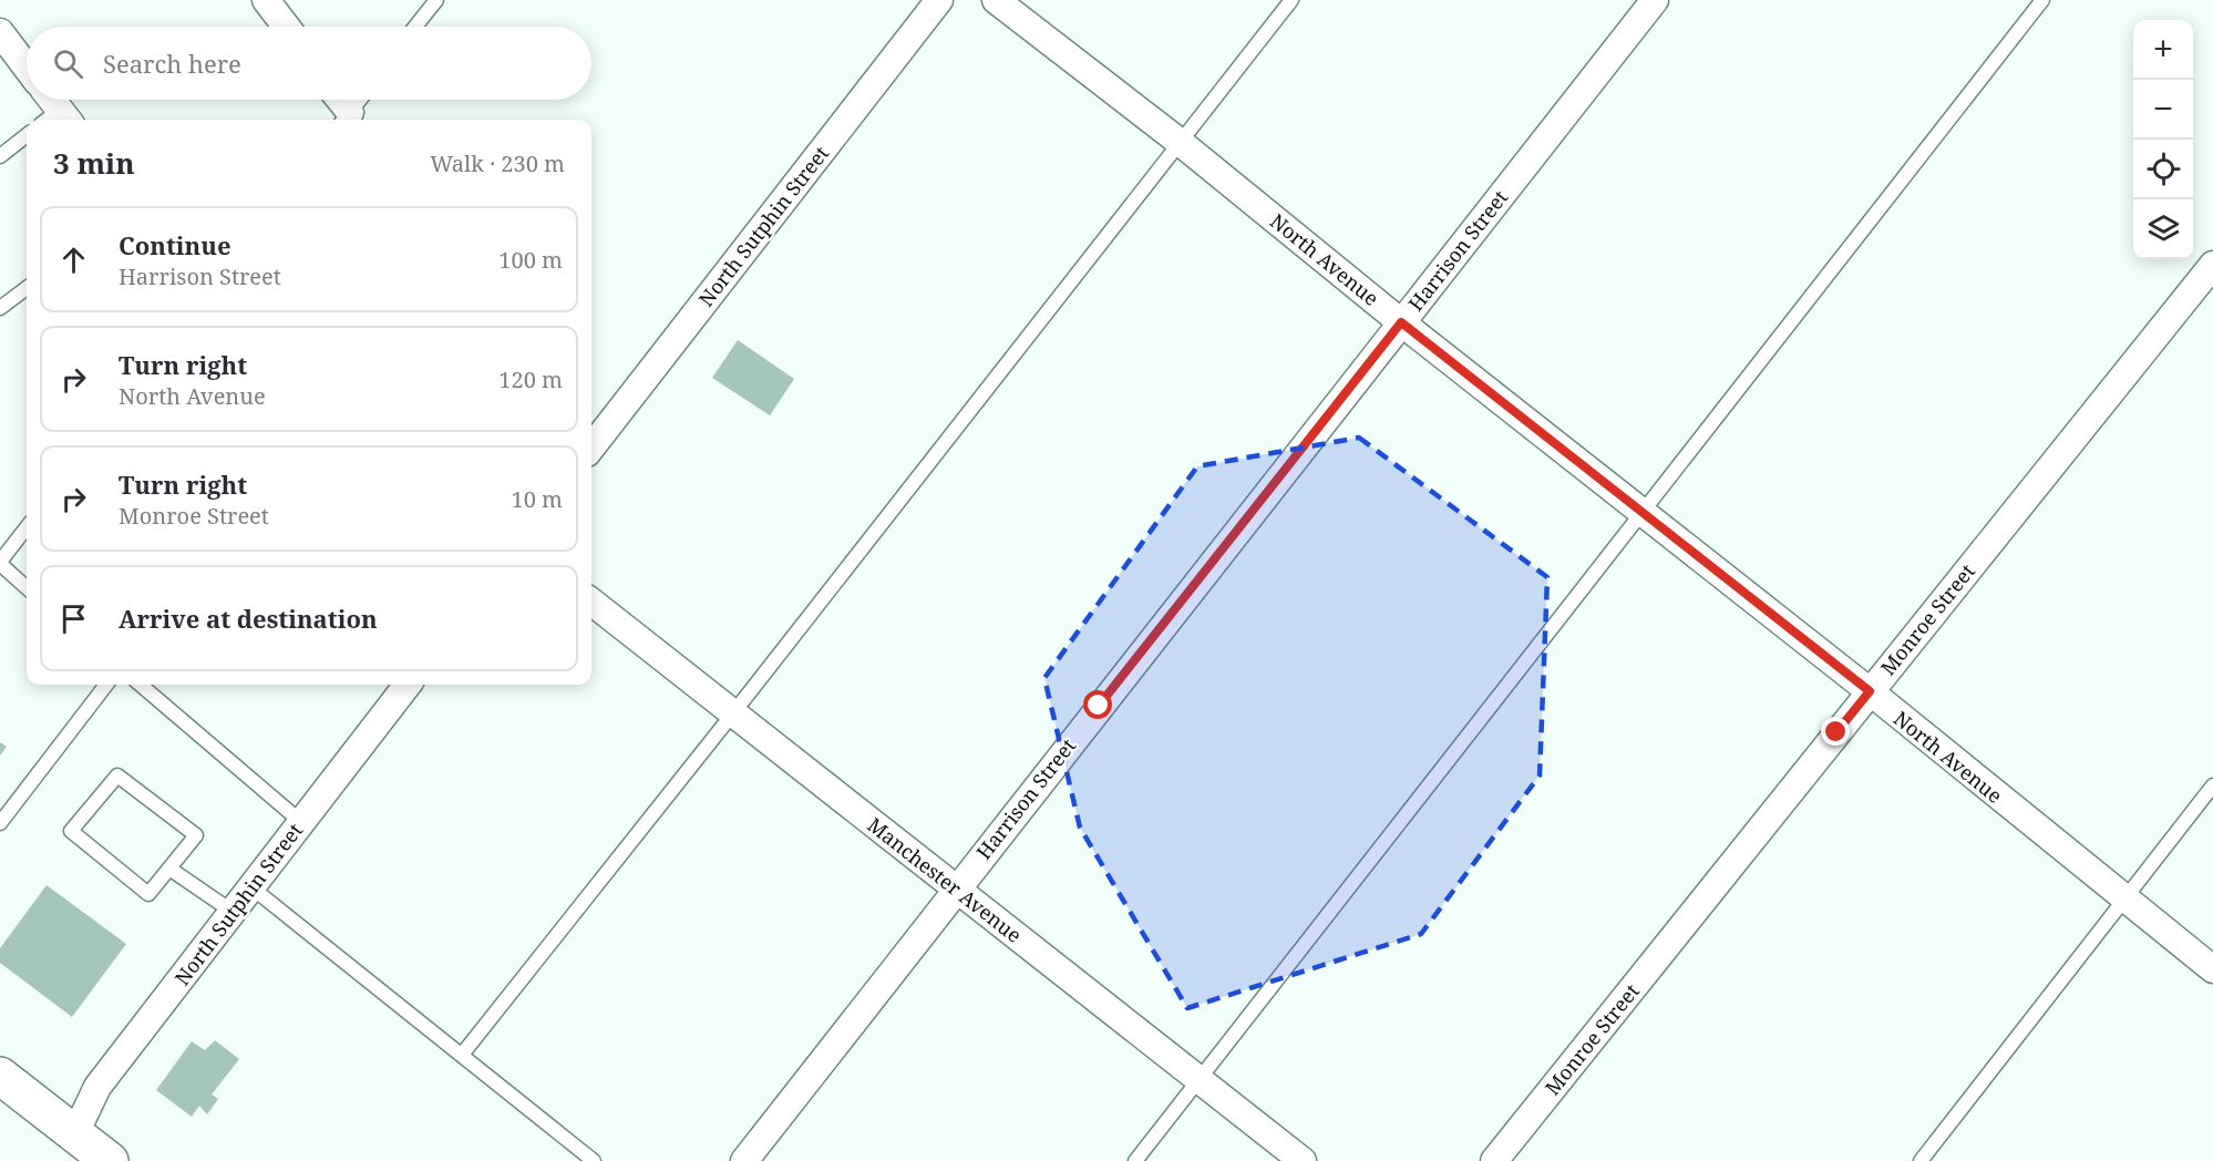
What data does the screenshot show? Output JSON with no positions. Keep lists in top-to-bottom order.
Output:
{
  "streets": {
    "street": [
      "North Sutphin Street",
      "Harrison Street",
      "North Avenue",
      "Monroe Street",
      "Manchester Avenue"
    ]
  },
  "crossings": [
    ["Harrison Street", "North Avenue"],
    ["Harrison Street", "Manchester Avenue"],
    ["North Avenue", "Monroe Street"]
  ],
  "page": {
    "map_buttons": ["+", "−"],
    "search": "Search here",
    "heading": ["3 min", "Walk · 230 m"],
    "list": [
      ["Continue", "Harrison Street", "100 m"],
      ["Turn right", "North Avenue", "120 m"],
      ["Turn right", "Monroe Street", "10 m"],
      "Arrive at destination"
    ]
  }
}
